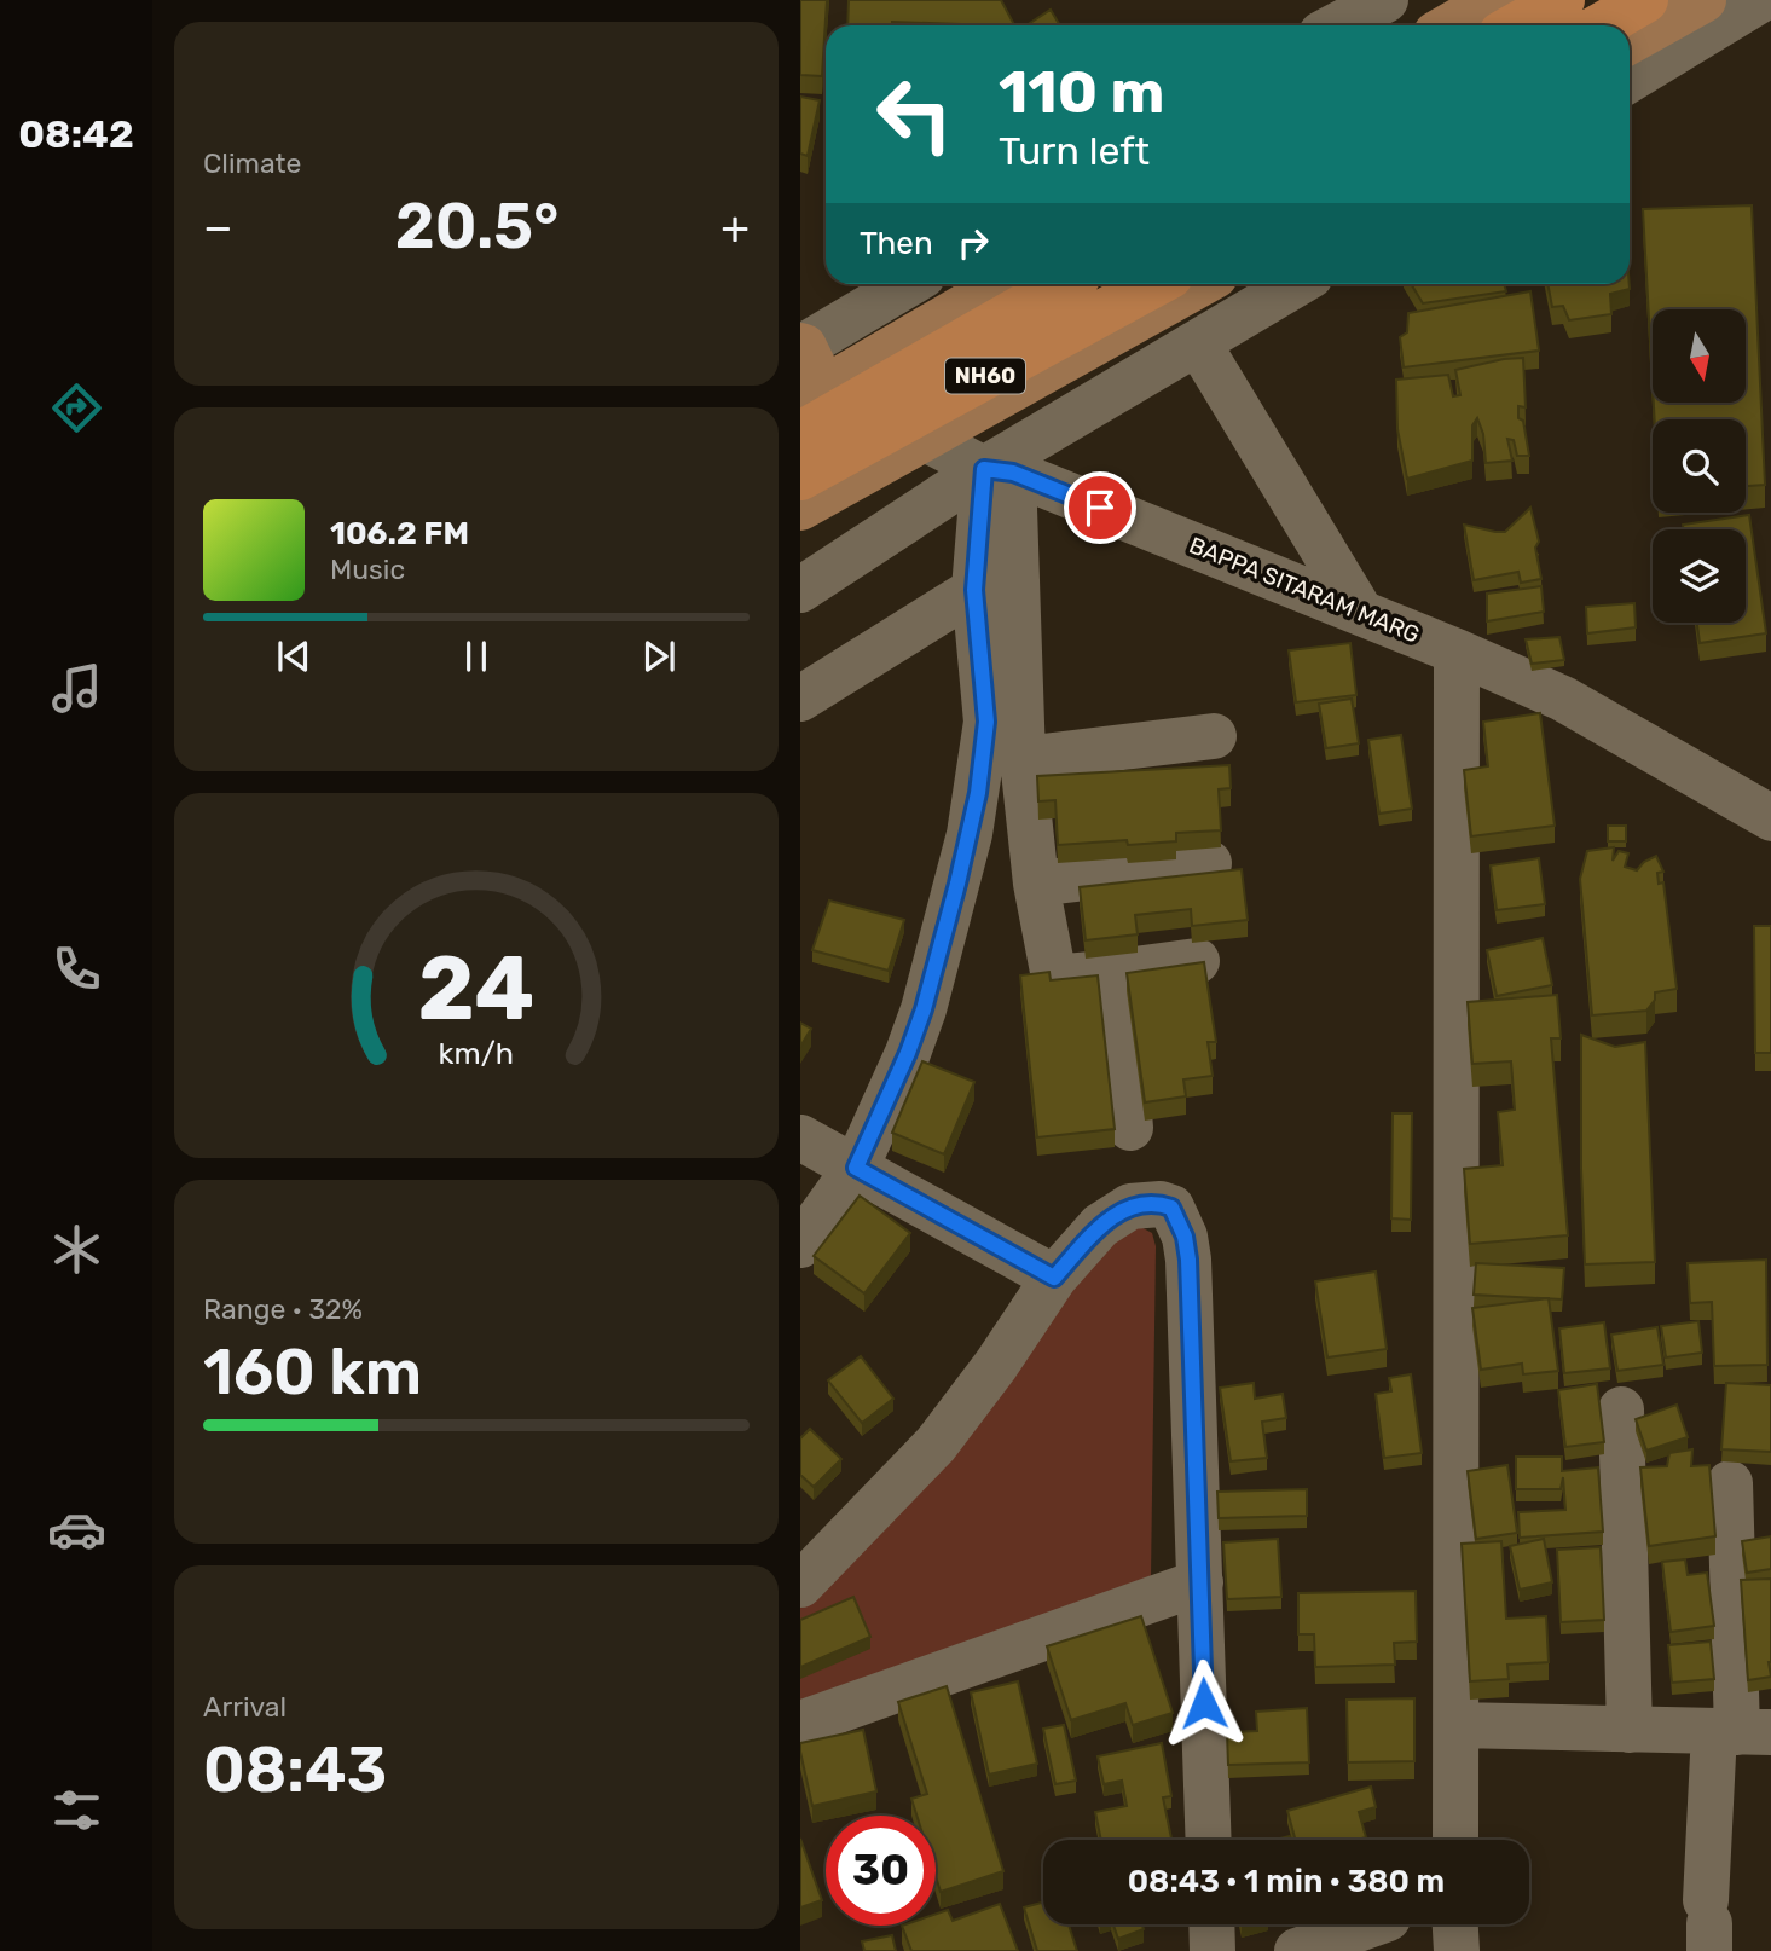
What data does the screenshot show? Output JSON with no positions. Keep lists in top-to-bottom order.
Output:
{
  "streets": {
    "highway": ["NH60"],
    "street": ["BAPPA SITARAM MARG"]
  },
  "north": "bottom",
  "page": {
    "tabs": "08:42",
    "tile": [
      "Climate",
      ["Range · 32%", "160 km"],
      ["Arrival", "08:43"]
    ],
    "turn": ["110 m", "Turn left"],
    "heat": ["−", "20.5°", "+"],
    "then": "Then",
    "song": ["106.2 FM", "Music"],
    "limit": "30",
    "trip": "08:43 · 1 min · 380 m",
    "gauge": ["24", "km/h"]
  }
}
